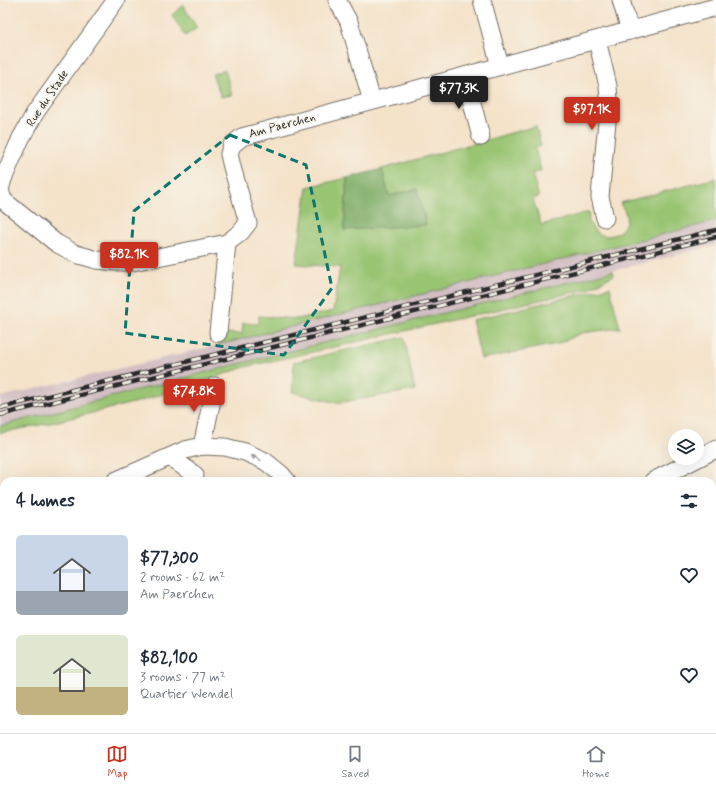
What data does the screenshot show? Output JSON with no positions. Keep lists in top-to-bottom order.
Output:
{
  "streets": {
    "street": ["Rue du Stade", "Am Paerchen"]
  },
  "page": {
    "price": [
      "$77.3K",
      "$97.1K",
      "$82.1K",
      "$74.8K"
    ],
    "heading": "4 homes",
    "list": [
      {
        "name": "$77,300",
        "note": "2 rooms · 62 m² · Am Paerchen"
      },
      {
        "name": "$82,100",
        "note": "3 rooms · 77 m² · Quartier Wendel"
      }
    ],
    "tabs": ["Map", "Saved", "Home"]
  }
}
